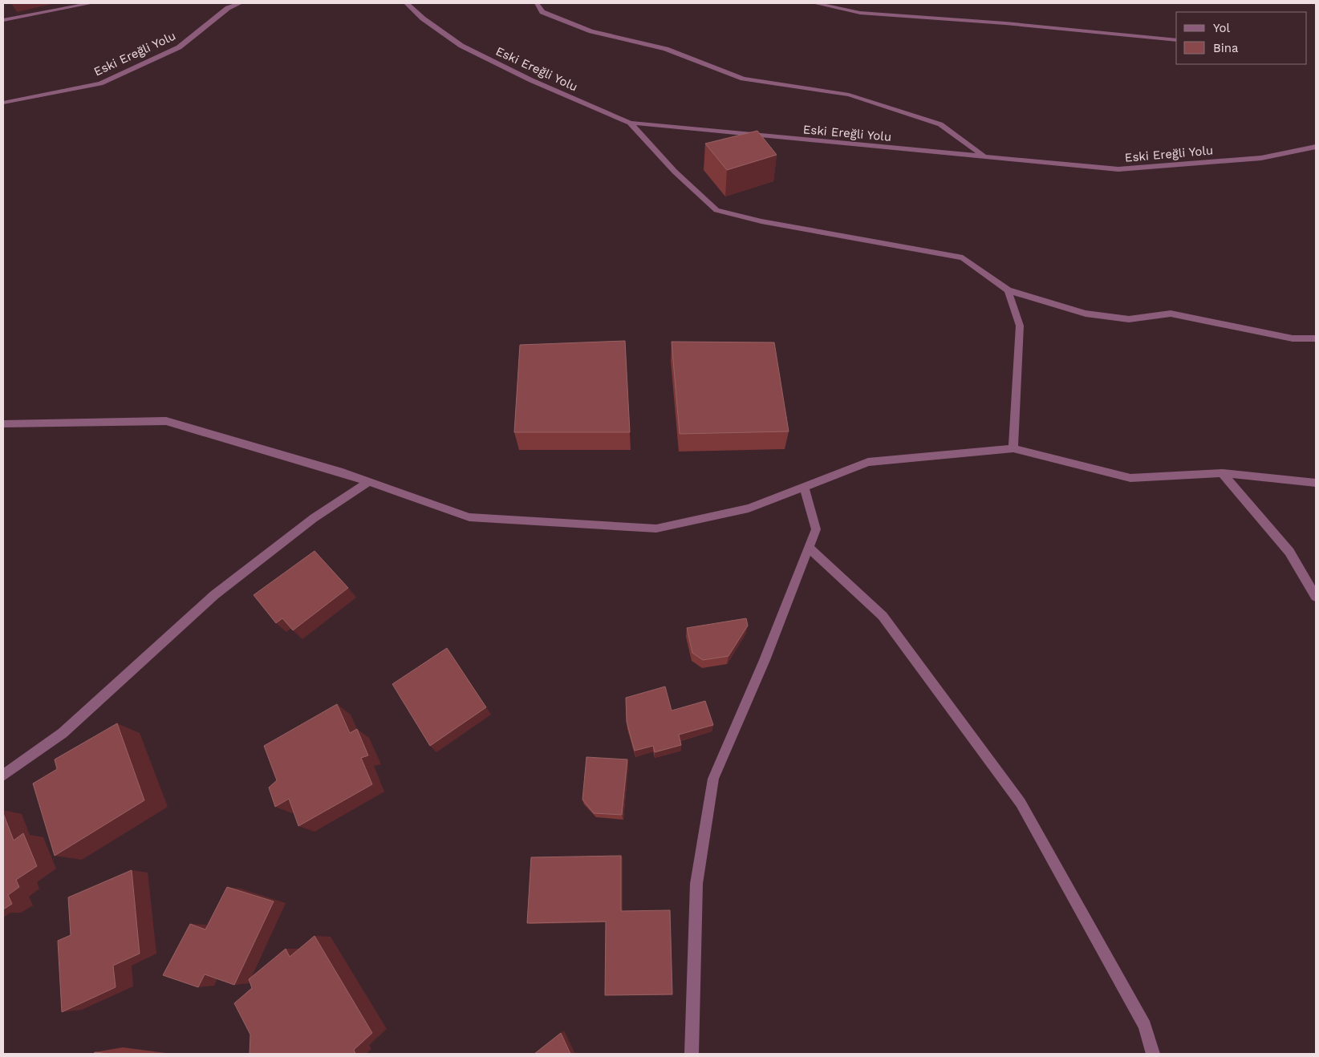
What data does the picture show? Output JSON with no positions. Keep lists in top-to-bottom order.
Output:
{
  "streets": {
    "street": ["Eski Ereğli Yolu"]
  },
  "legend": ["Yol", "Bina"]
}
